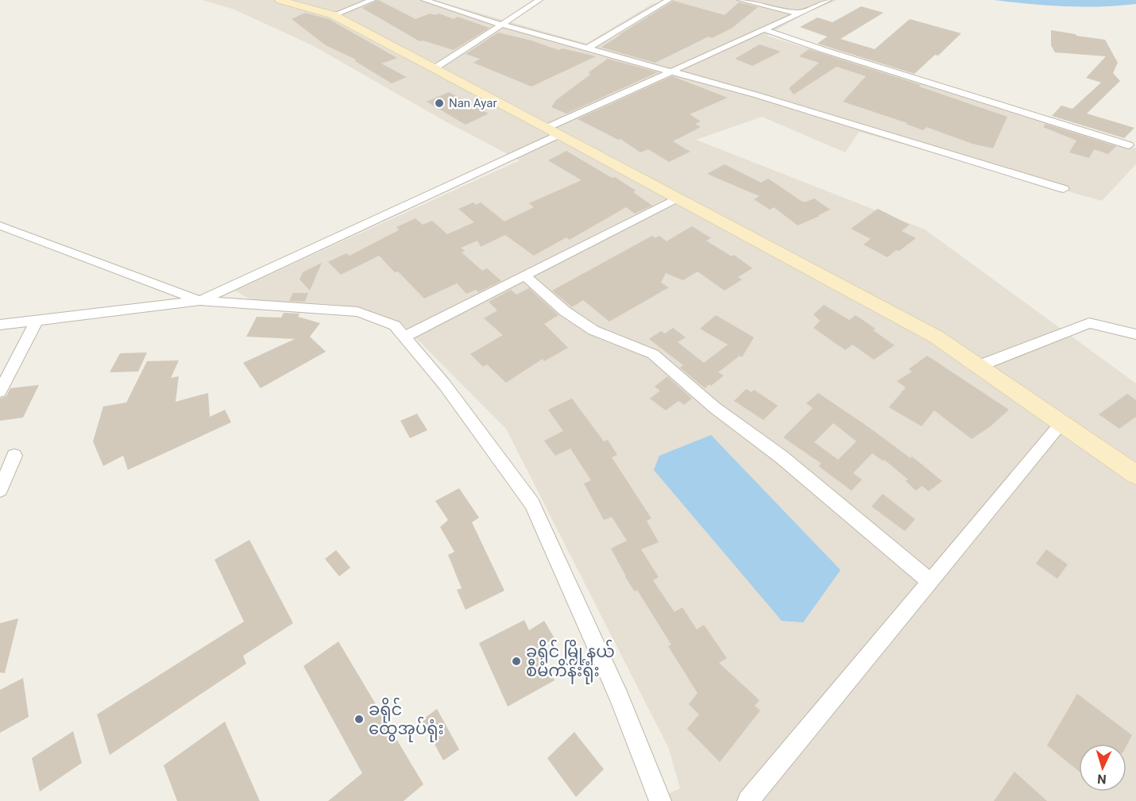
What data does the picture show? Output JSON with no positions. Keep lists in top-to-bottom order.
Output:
{
  "places": ["Nan Ayar", "ခရိုင် မြို့နယ် စီမံကိန်းရုံး", "ခရိုင် ထွေအုပ်ရုံး"],
  "north": "bottom"
}
